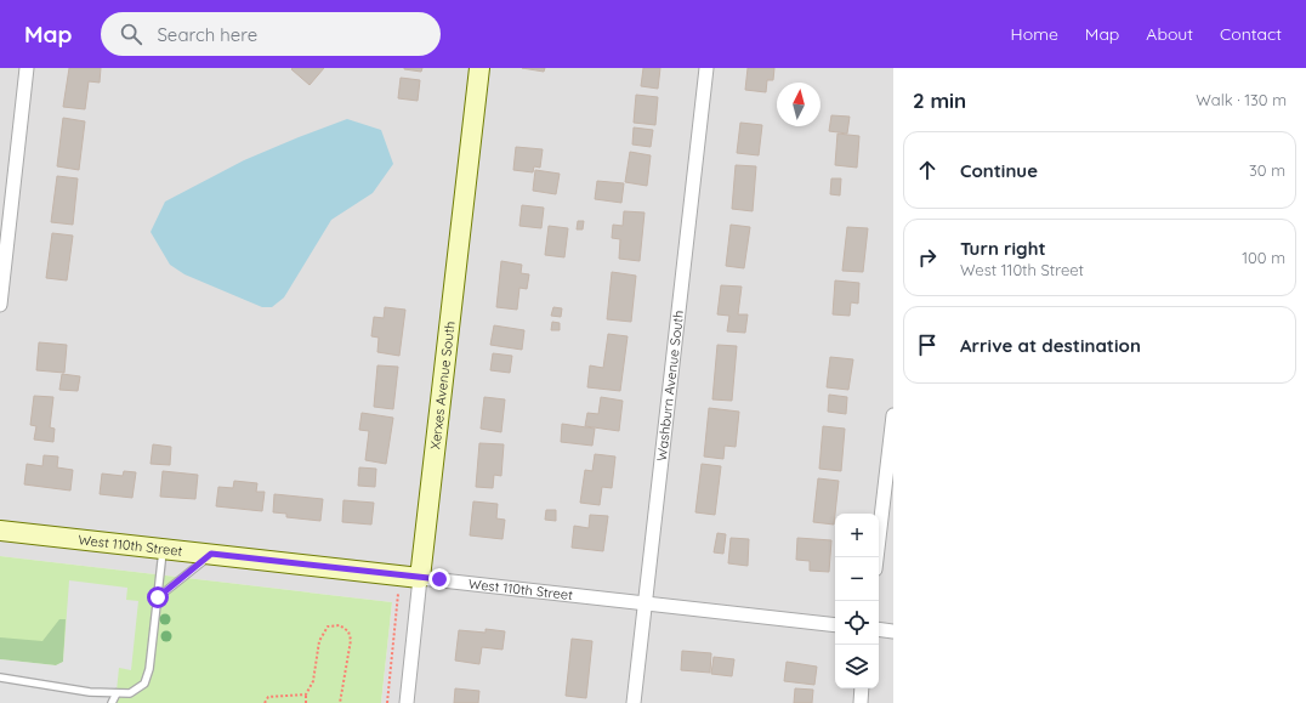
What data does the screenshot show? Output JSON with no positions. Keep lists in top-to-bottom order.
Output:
{
  "streets": {
    "street": ["Xerxes Avenue South", "Washburn Avenue South", "West 110th Street"]
  },
  "crossings": [
    ["Xerxes Avenue South", "West 110th Street"],
    ["Washburn Avenue South", "West 110th Street"]
  ],
  "north": "top",
  "page": {
    "header": "Map",
    "search": "Search here",
    "nav": [
      "Home",
      "Map",
      "About",
      "Contact"
    ],
    "heading": ["2 min", "Walk · 130 m"],
    "list": [
      ["Continue", "30 m"],
      ["Turn right", "West 110th Street", "100 m"],
      "Arrive at destination"
    ],
    "map_buttons": ["+", "−"]
  }
}
